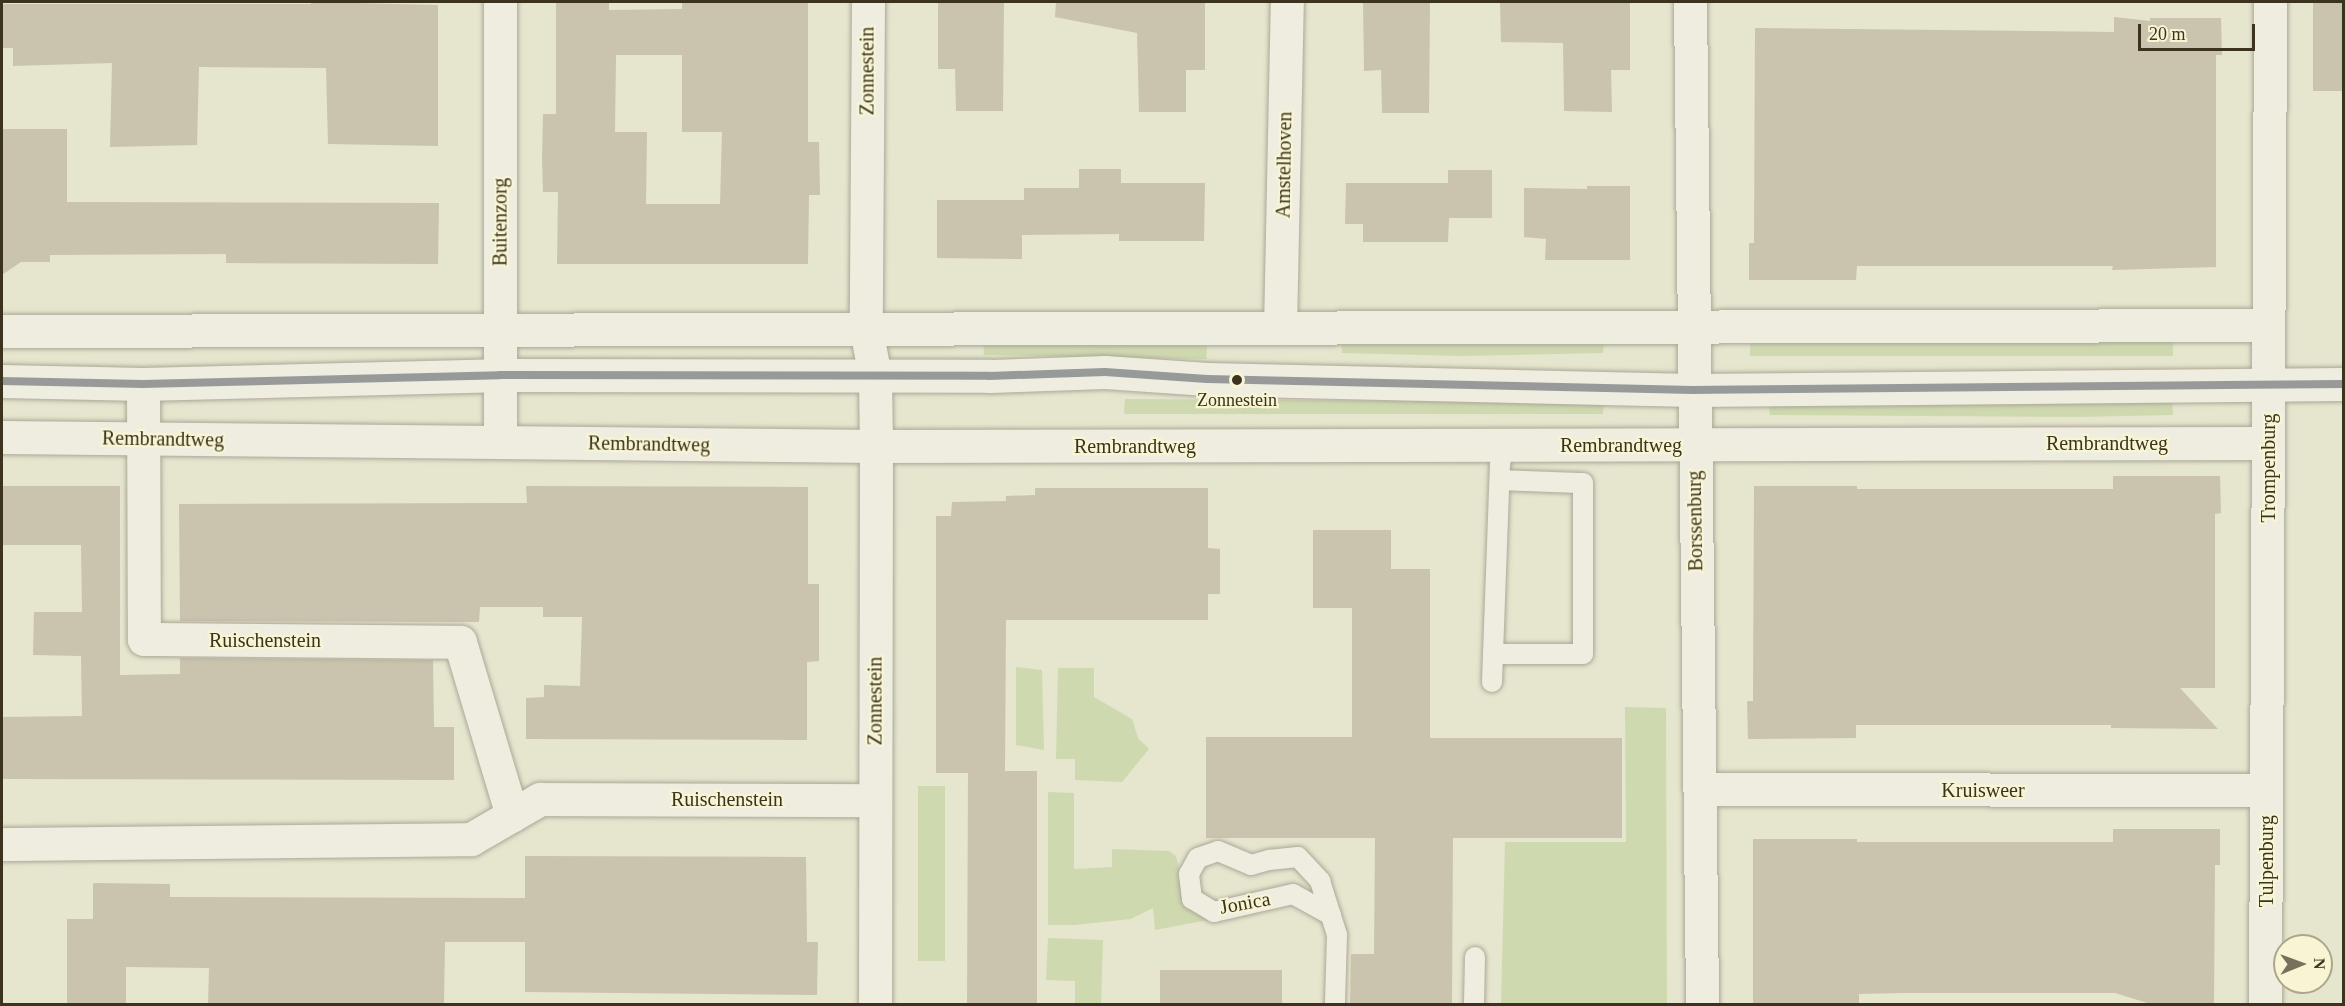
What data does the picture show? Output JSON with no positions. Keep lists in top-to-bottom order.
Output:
{
  "streets": {
    "street": [
      "Zonnestein",
      "Amstelhoven",
      "Buitenzorg",
      "Rembrandtweg",
      "Trompenburg",
      "Borssenburg",
      "Ruischenstein",
      "Kruisweer",
      "Tulpenburg"
    ],
    "lane": ["Jonica"]
  },
  "crossings": [
    ["Zonnestein", "Rembrandtweg"],
    ["Zonnestein", "Ruischenstein"],
    ["Buitenzorg", "Rembrandtweg"],
    ["Rembrandtweg", "Trompenburg"],
    ["Rembrandtweg", "Borssenburg"],
    ["Rembrandtweg", "Ruischenstein"],
    ["Trompenburg", "Kruisweer"],
    ["Trompenburg", "Tulpenburg"],
    ["Borssenburg", "Kruisweer"],
    ["Kruisweer", "Tulpenburg"]
  ],
  "places": ["Zonnestein"],
  "scale_bar": "20 m",
  "north": "right"
}
